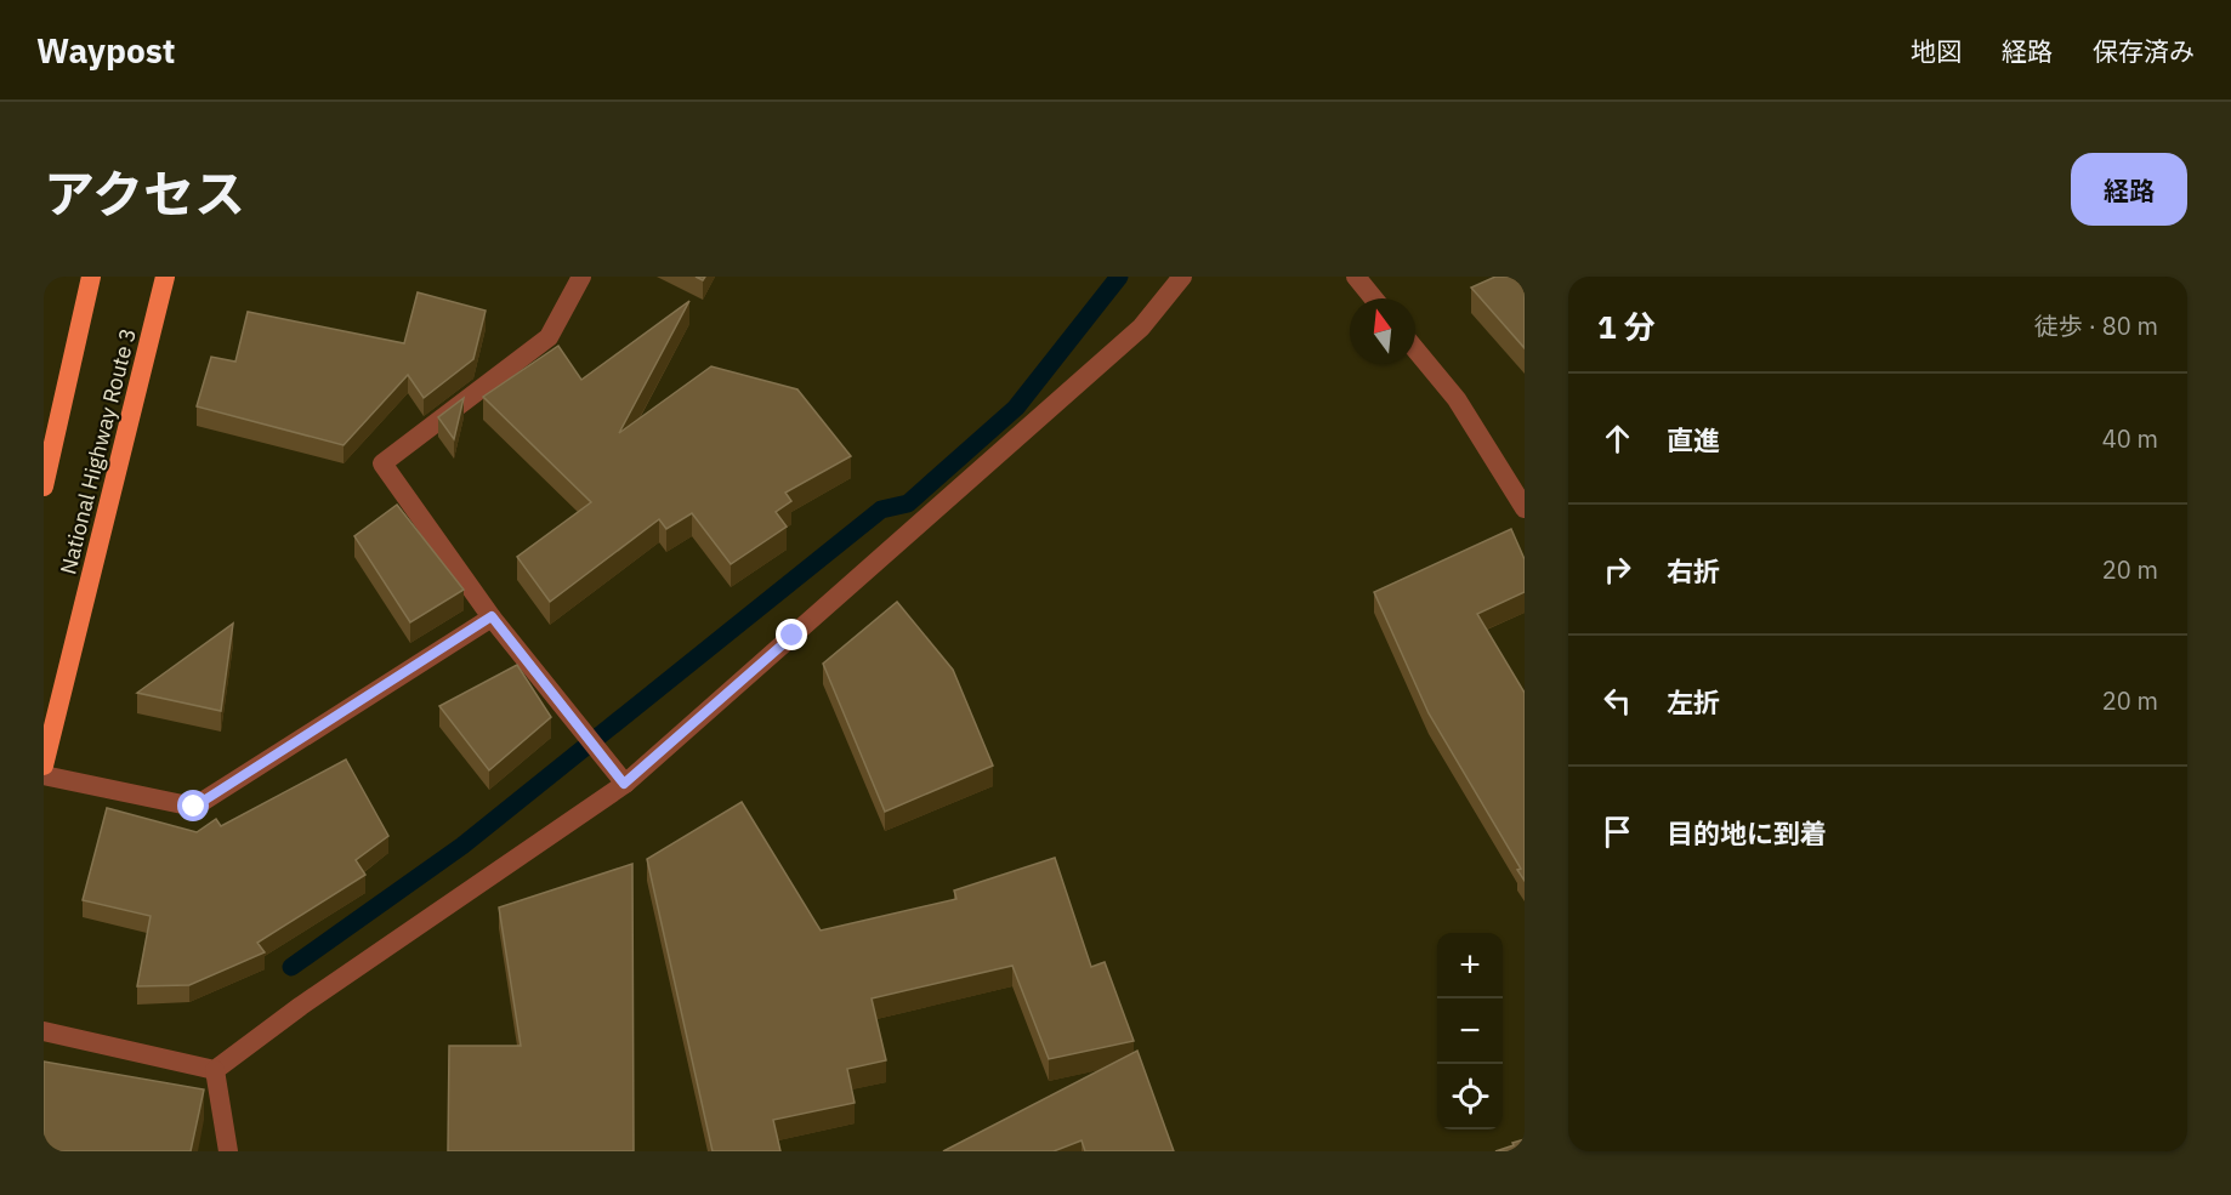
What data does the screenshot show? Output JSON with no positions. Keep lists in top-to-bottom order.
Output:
{
  "streets": {
    "highway": ["National Highway Route 3"]
  },
  "north": "top",
  "page": {
    "header": "Waypost",
    "nav": ["地図", "経路", "保存済み"],
    "title": "アクセス",
    "buttons": "経路",
    "heading": ["1 分", "徒歩 · 80 m"],
    "list": [
      ["直進", "40 m"],
      ["右折", "20 m"],
      ["左折", "20 m"],
      "目的地に到着"
    ],
    "map_buttons": ["+", "−"]
  }
}
